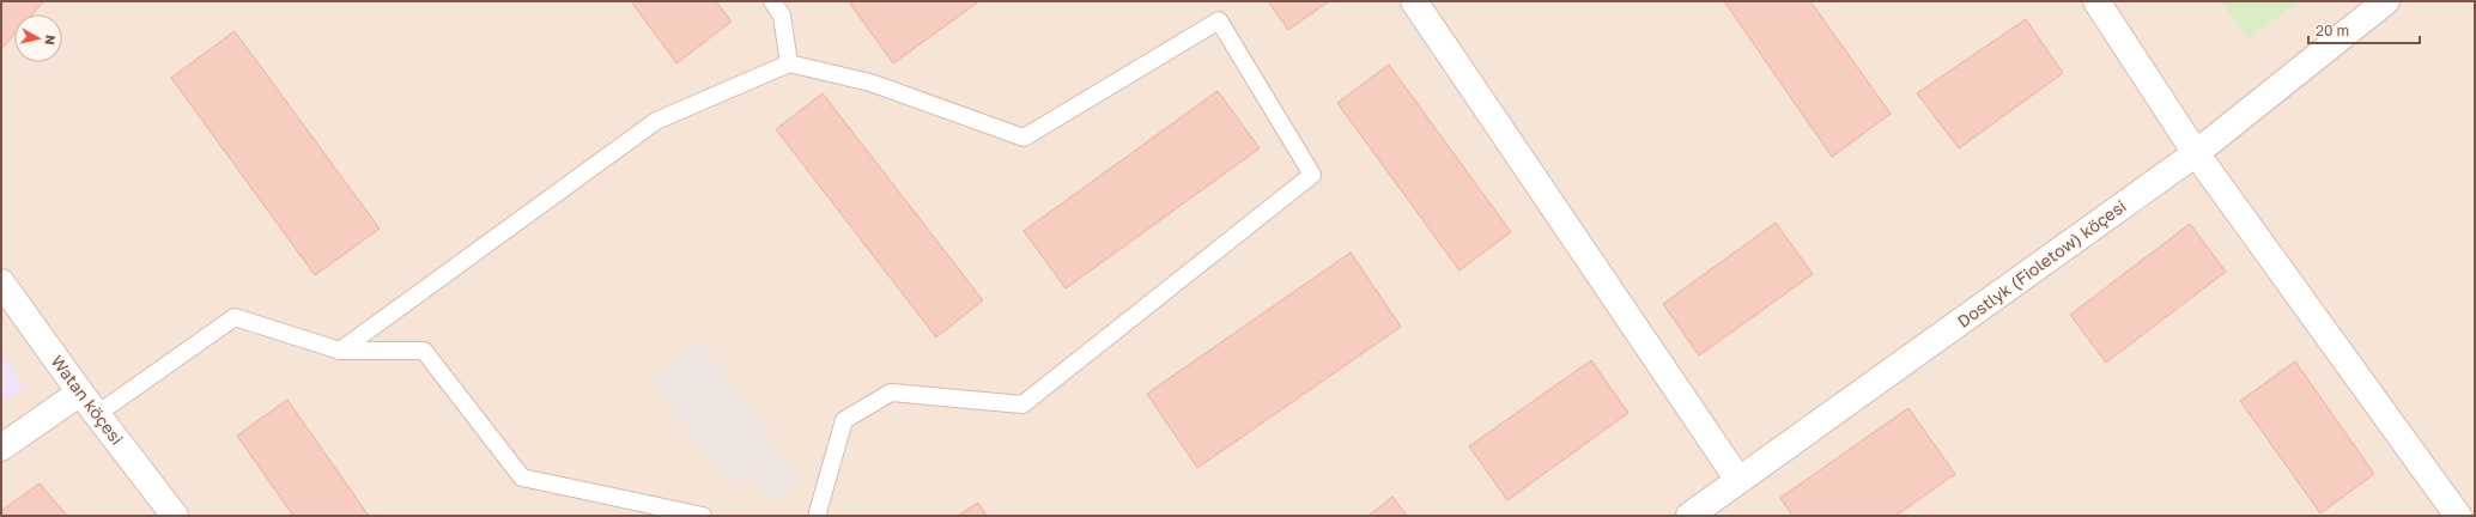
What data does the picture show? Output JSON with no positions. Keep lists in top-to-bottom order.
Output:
{
  "streets": {
    "street": ["Dostlyk (Fioletow) köçesi", "Watan köçesi"]
  },
  "scale_bar": "20 m",
  "north": "right"
}
